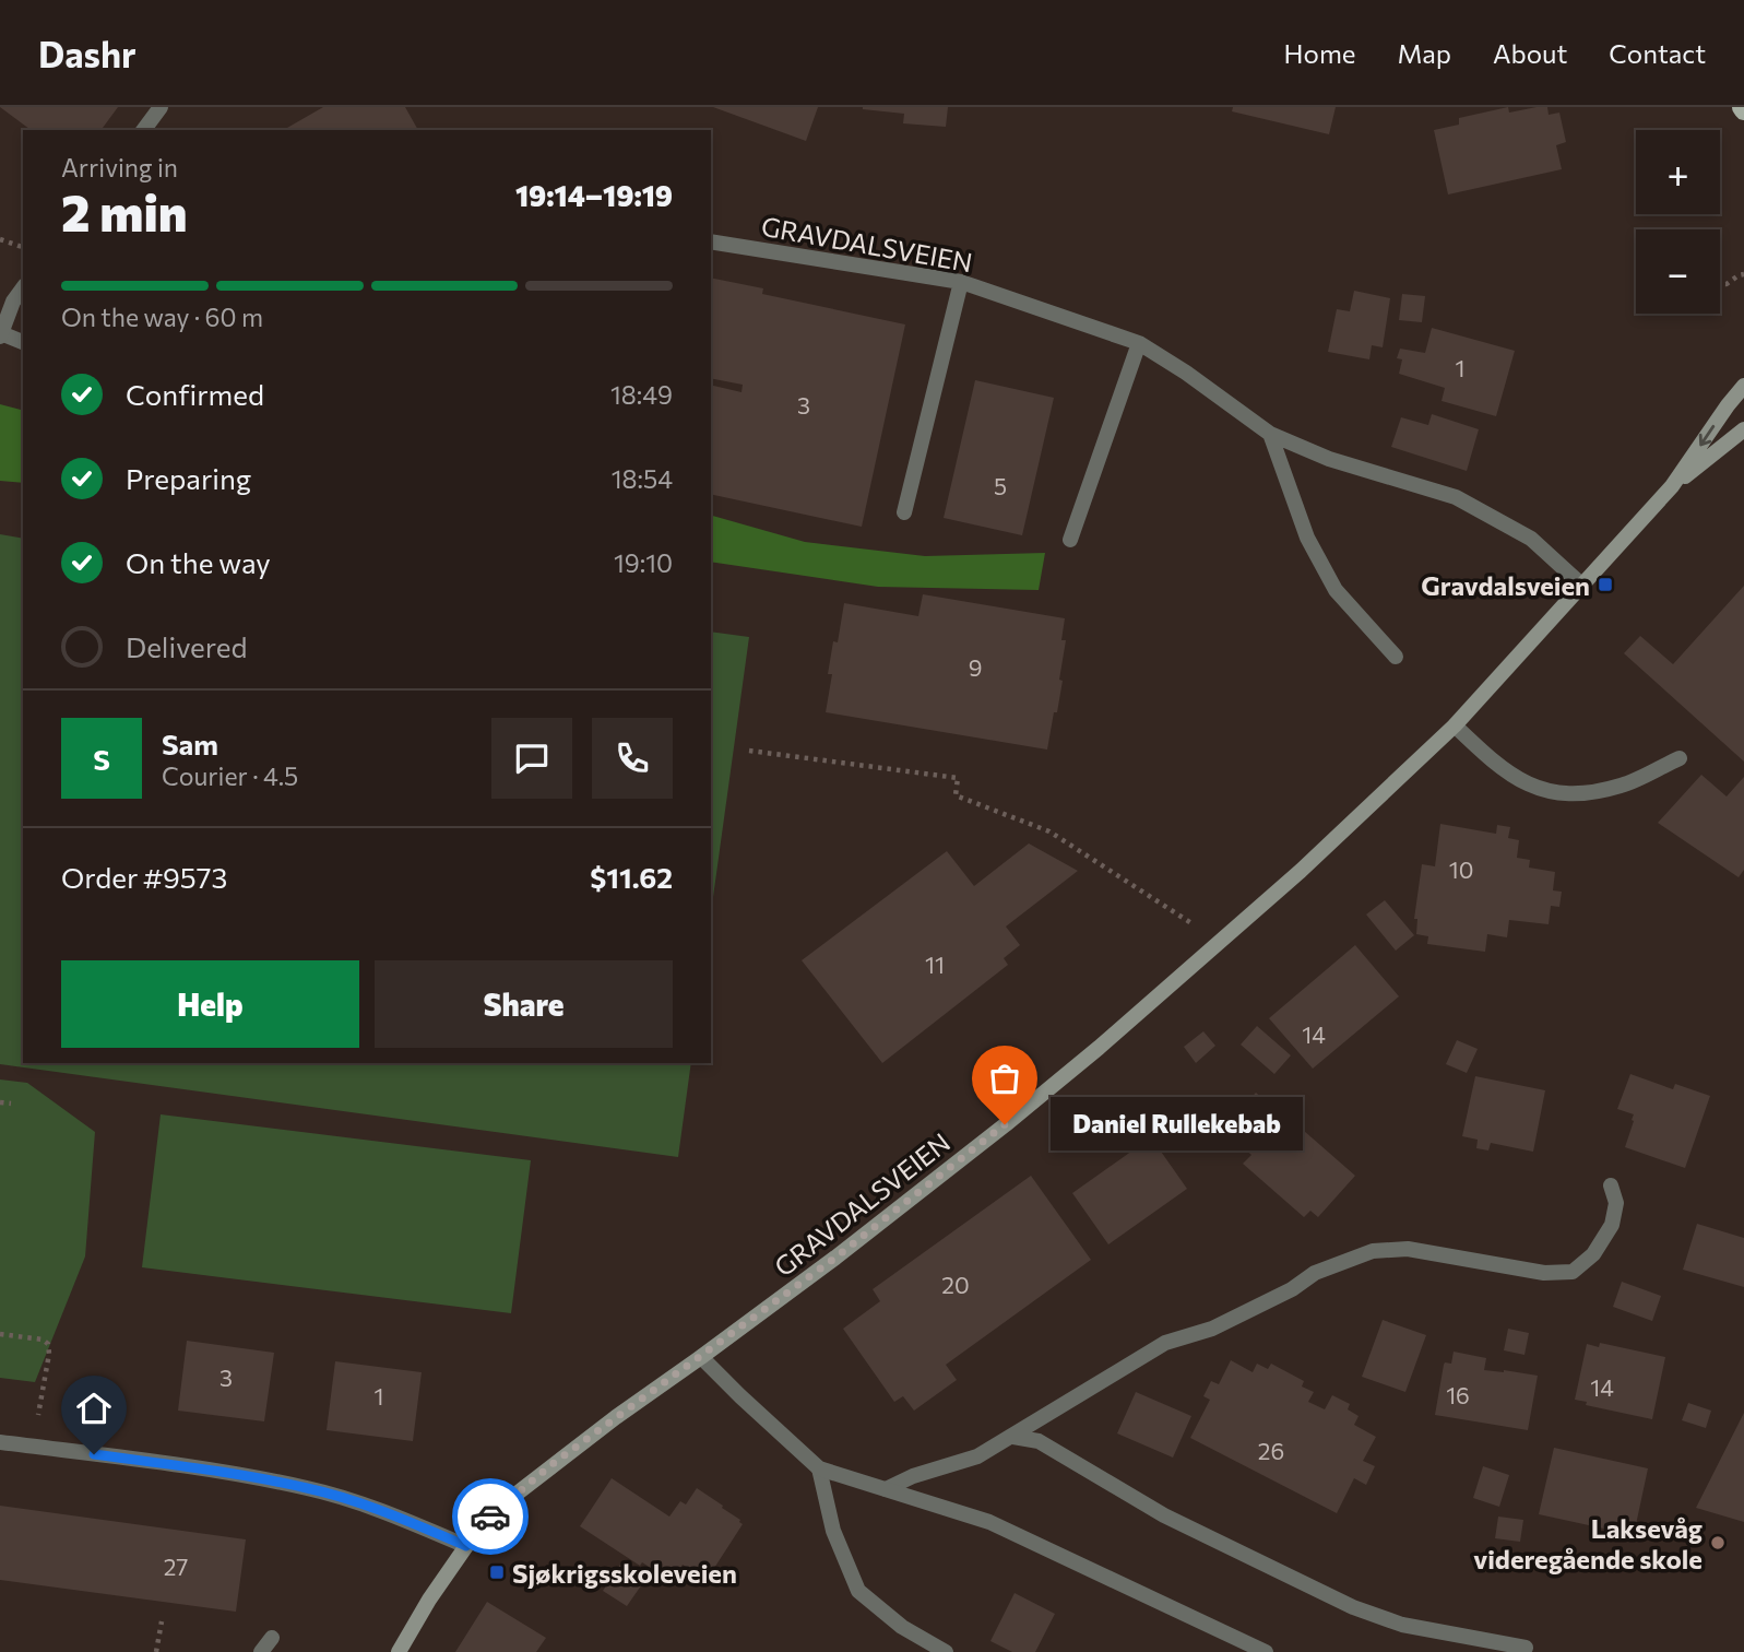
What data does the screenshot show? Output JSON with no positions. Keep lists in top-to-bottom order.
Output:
{
  "streets": {
    "main road": ["GRAVDALSVEIEN"]
  },
  "places": {
    "transit": ["Gravdalsveien", "Sjøkrigsskoleveien"],
    "other": ["Daniel Rullekebab", "Laksevåg videregående skole"]
  },
  "house_numbers": [
    "1",
    "3",
    "5",
    "9",
    "10",
    "11",
    "14",
    "20",
    "3",
    "14",
    "16",
    "1",
    "26",
    "27"
  ],
  "page": {
    "header": "Dashr",
    "nav": [
      "Home",
      "Map",
      "About",
      "Contact"
    ],
    "map_buttons": ["+", "−"],
    "heading": ["2 min", "Arriving in", "19:14–19:19"],
    "panel": [
      "Sam",
      "Courier · 4.5",
      "Order #9573",
      "$11.62"
    ],
    "bar": "On the way · 60 m",
    "list": [
      ["Confirmed", "18:49"],
      ["Preparing", "18:54"],
      ["On the way", "19:10"],
      "Delivered"
    ],
    "round": "S",
    "buttons": ["Help", "Share"],
    "bubble": "Daniel Rullekebab"
  }
}
